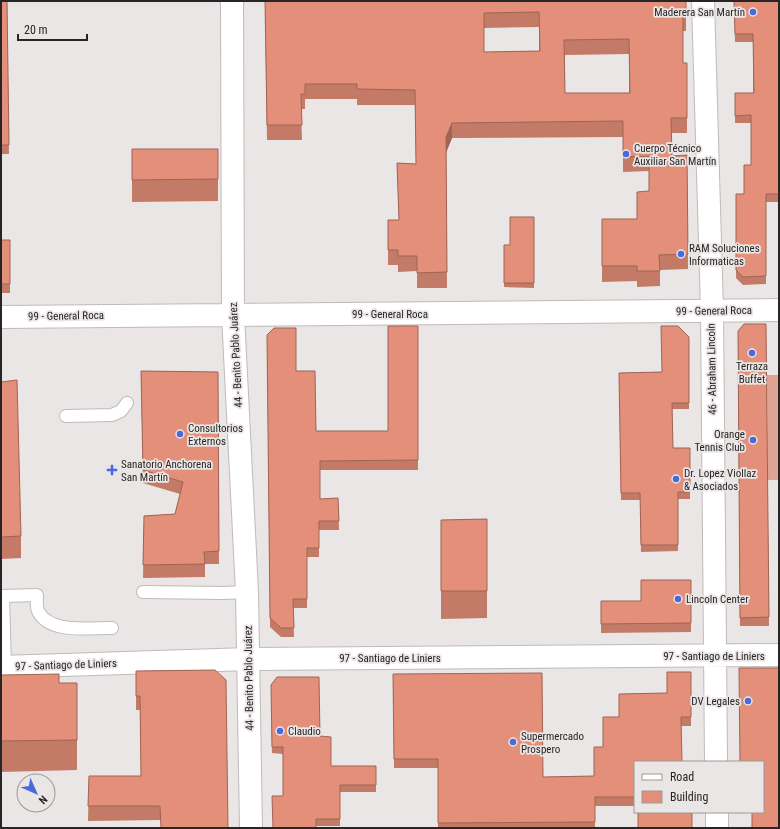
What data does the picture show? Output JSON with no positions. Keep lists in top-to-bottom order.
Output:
{
  "streets": {
    "street": [
      "99 - General Roca",
      "44 - Benito Pablo Juárez",
      "46 - Abraham Lincoln",
      "97 - Santiago de Liniers"
    ]
  },
  "crossings": [
    ["99 - General Roca", "44 - Benito Pablo Juárez"],
    ["99 - General Roca", "46 - Abraham Lincoln"],
    ["44 - Benito Pablo Juárez", "97 - Santiago de Liniers"],
    ["46 - Abraham Lincoln", "97 - Santiago de Liniers"]
  ],
  "places": {
    "other": [
      "Maderera San Martín",
      "Cuerpo Técnico Auxiliar San Martín",
      "RAM Soluciones Informaticas",
      "Terraza Buffet",
      "Consultorios Externos",
      "Orange Tennis Club",
      "Dr. Lopez Viollaz & Asociados",
      "Lincoln Center",
      "DV Legales",
      "Claudio",
      "Supermercado Prospero"
    ],
    "health": ["Sanatorio Anchorena San Martín"]
  },
  "legend": ["Road", "Building"],
  "scale_bar": "20 m",
  "north": "bottom right"
}
